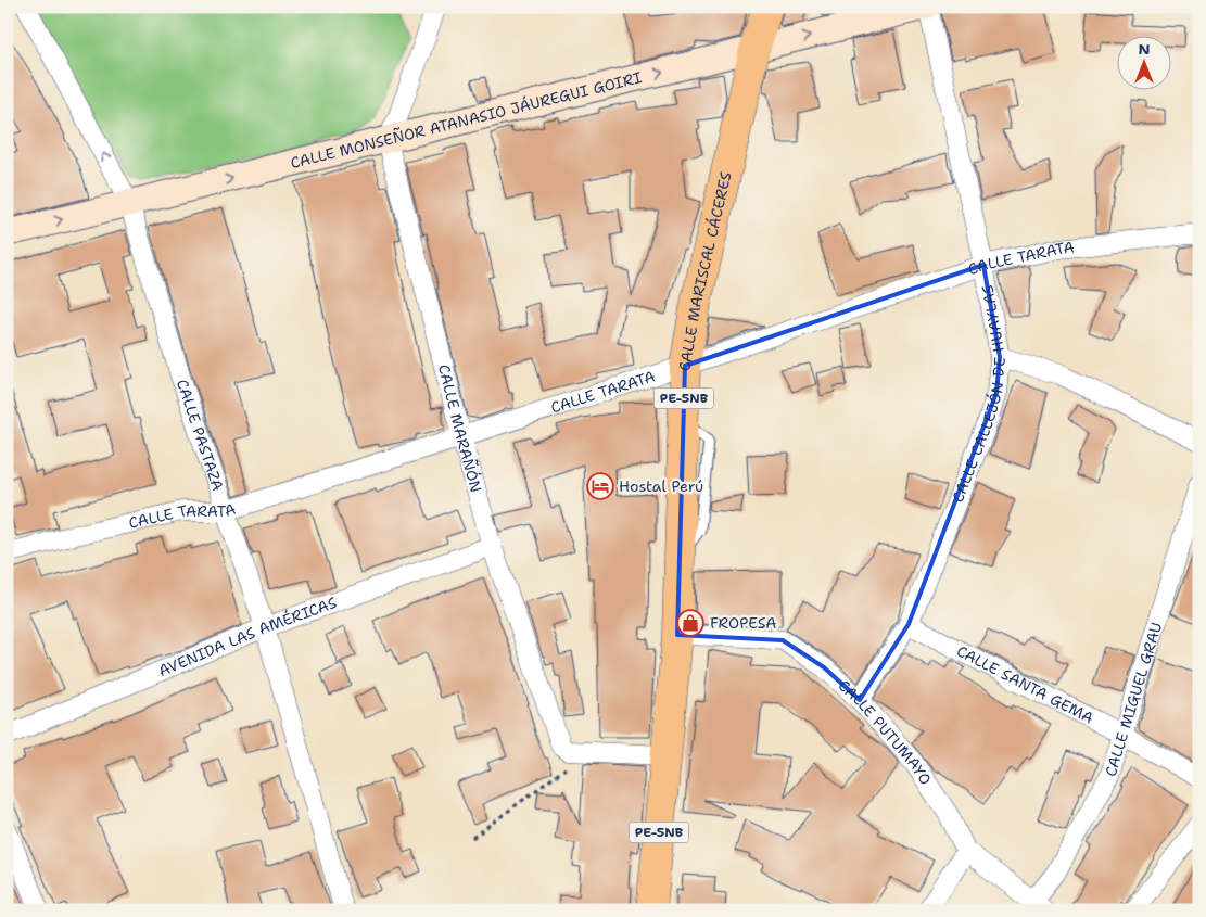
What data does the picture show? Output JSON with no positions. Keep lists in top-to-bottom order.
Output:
{
  "streets": {
    "highway": ["CALLE MARISCAL CÁCERES", "PE-5NB"],
    "street": [
      "CALLE MONSEÑOR ATANASIO JÁUREGUI GOIRI",
      "CALLE TARATA",
      "CALLE CALLEJÓN DE HUAYLAS",
      "CALLE MARAÑÓN",
      "CALLE PASTAZA",
      "AVENIDA LAS AMÉRICAS",
      "CALLE SANTA GEMA",
      "CALLE MIGUEL GRAU",
      "CALLE PUTUMAYO"
    ]
  },
  "crossings": [
    ["CALLE MONSEÑOR ATANASIO JÁUREGUI GOIRI", "CALLE MARISCAL CÁCERES"],
    ["CALLE MONSEÑOR ATANASIO JÁUREGUI GOIRI", "CALLE CALLEJÓN DE HUAYLAS"],
    ["CALLE MONSEÑOR ATANASIO JÁUREGUI GOIRI", "PE-5NB"],
    ["CALLE MONSEÑOR ATANASIO JÁUREGUI GOIRI", "CALLE MARAÑÓN"],
    ["CALLE MONSEÑOR ATANASIO JÁUREGUI GOIRI", "CALLE PASTAZA"],
    ["CALLE TARATA", "CALLE MARISCAL CÁCERES"],
    ["CALLE TARATA", "CALLE CALLEJÓN DE HUAYLAS"],
    ["CALLE TARATA", "CALLE MARAÑÓN"],
    ["CALLE TARATA", "CALLE PASTAZA"],
    ["CALLE MARISCAL CÁCERES", "PE-5NB"],
    ["CALLE MARISCAL CÁCERES", "CALLE PUTUMAYO"],
    ["CALLE CALLEJÓN DE HUAYLAS", "CALLE SANTA GEMA"],
    ["CALLE CALLEJÓN DE HUAYLAS", "CALLE PUTUMAYO"],
    ["CALLE MARAÑÓN", "AVENIDA LAS AMÉRICAS"],
    ["CALLE PASTAZA", "AVENIDA LAS AMÉRICAS"],
    ["CALLE SANTA GEMA", "CALLE MIGUEL GRAU"],
    ["CALLE MIGUEL GRAU", "CALLE PUTUMAYO"]
  ],
  "one_way": ["CALLE MONSEÑOR ATANASIO JÁUREGUI GOIRI"],
  "places": {
    "hotel": ["Hostal Perú"],
    "shop": ["FROPESA"]
  },
  "north": "top"
}
